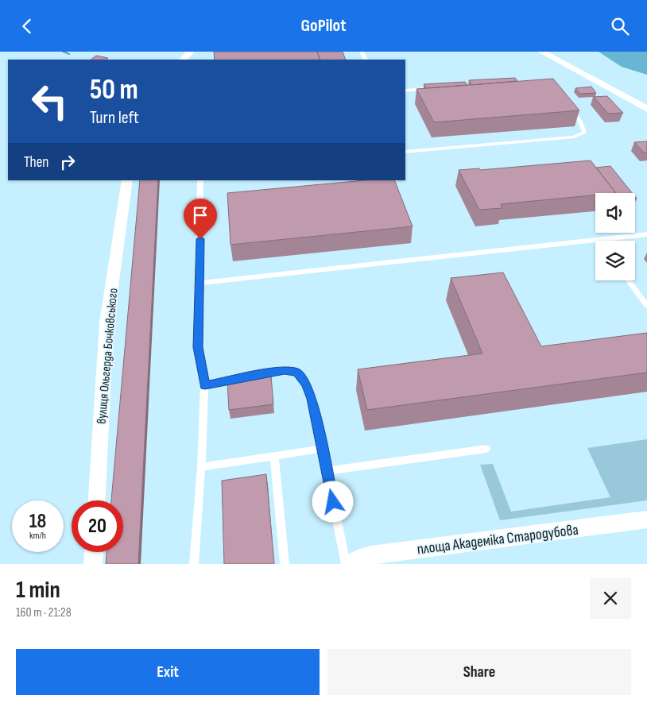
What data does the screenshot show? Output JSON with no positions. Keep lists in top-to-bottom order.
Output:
{
  "streets": {
    "street": ["вулиця Ольгерда Бочковського", "площа Академіка Стародубова"]
  },
  "page": {
    "header": "GoPilot",
    "turn": ["50 m", "Turn left"],
    "then": "Then",
    "speed": "18 km/h",
    "limit": "20",
    "heading": ["1 min", "160 m · 21:28"],
    "buttons": ["Exit", "Share"]
  }
}
